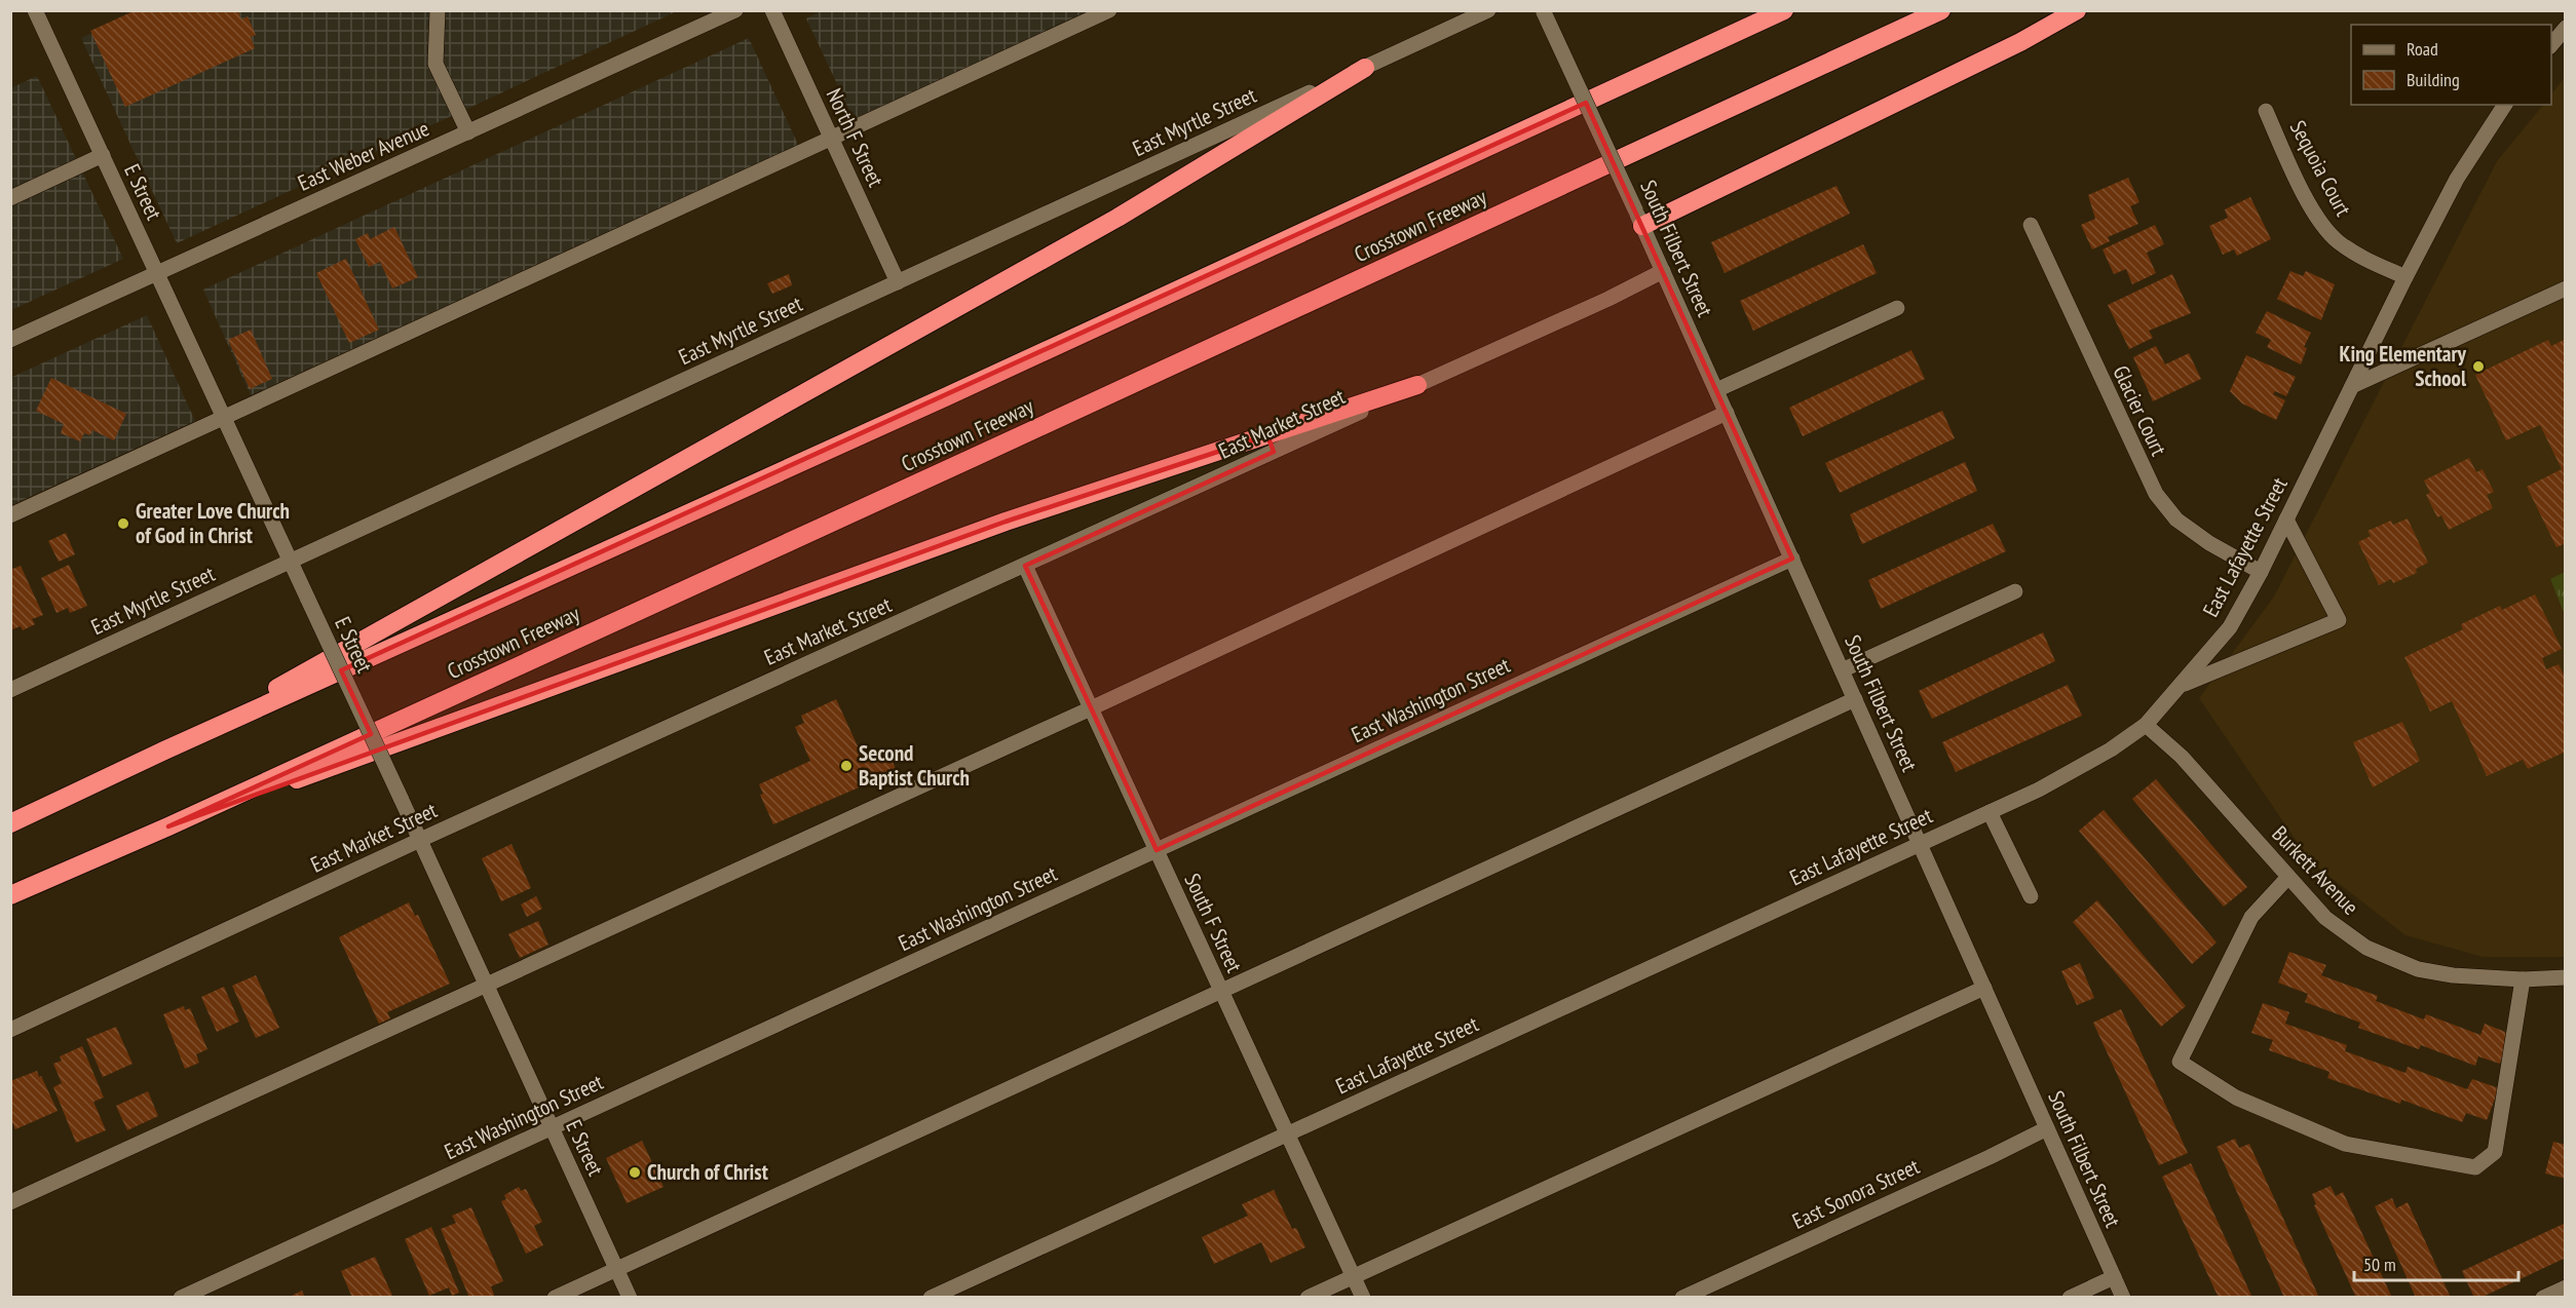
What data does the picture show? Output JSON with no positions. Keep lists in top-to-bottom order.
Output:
{
  "streets": {
    "highway": ["Crosstown Freeway"],
    "street": [
      "East Myrtle Street",
      "North F Street",
      "East Weber Avenue",
      "Sequoia Court",
      "E Street",
      "South Filbert Street",
      "Glacier Court",
      "East Market Street",
      "East Lafayette Street",
      "East Washington Street",
      "Burkett Avenue",
      "South F Street",
      "East Sonora Street"
    ]
  },
  "crossings": [
    ["East Myrtle Street", "North F Street"],
    ["East Myrtle Street", "E Street"],
    ["East Weber Avenue", "E Street"],
    ["Sequoia Court", "East Lafayette Street"],
    ["E Street", "East Market Street"],
    ["E Street", "East Washington Street"],
    ["South Filbert Street", "East Market Street"],
    ["South Filbert Street", "East Lafayette Street"],
    ["South Filbert Street", "East Washington Street"],
    ["South Filbert Street", "East Sonora Street"],
    ["Glacier Court", "East Lafayette Street"],
    ["East Market Street", "South F Street"],
    ["East Lafayette Street", "Burkett Avenue"],
    ["East Lafayette Street", "South F Street"],
    ["East Washington Street", "South F Street"]
  ],
  "places": [
    "King Elementary School",
    "Greater Love Church of God in Christ",
    "Second Baptist Church",
    "Church of Christ"
  ],
  "legend": ["Road", "Building"],
  "scale_bar": "50 m"
}
